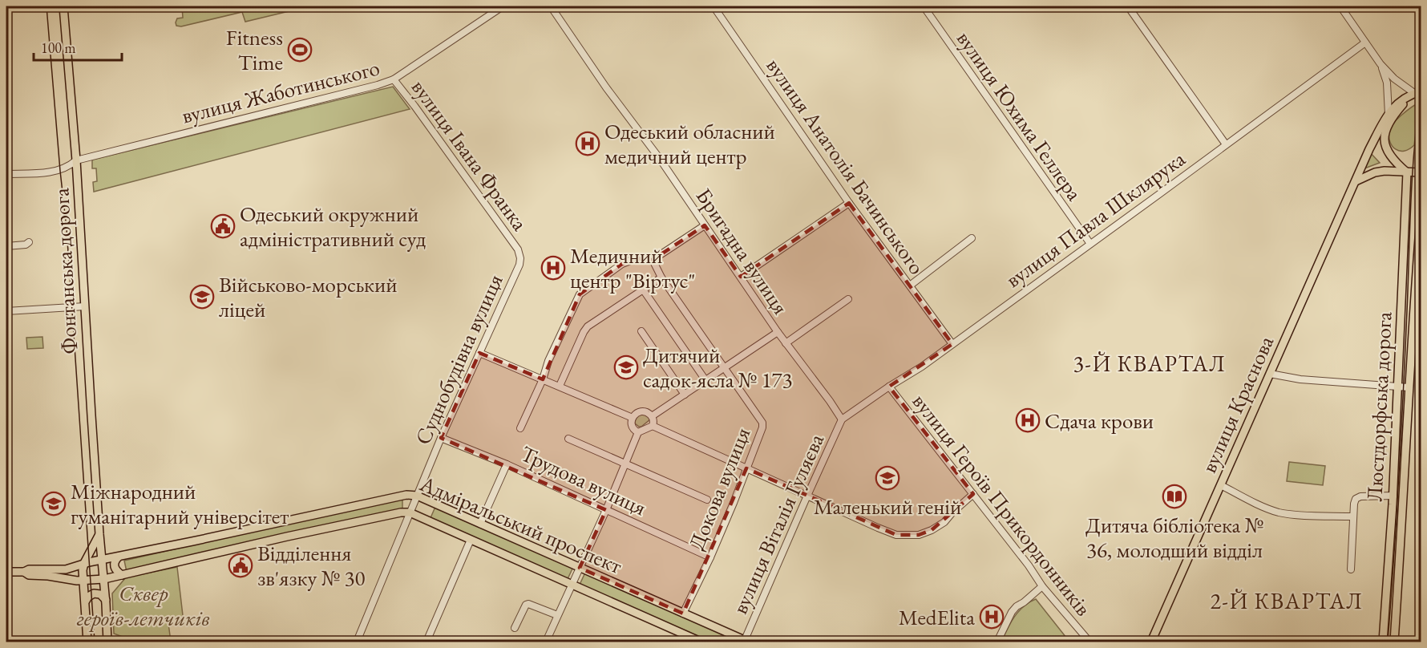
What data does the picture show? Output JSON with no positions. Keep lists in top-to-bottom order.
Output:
{
  "streets": {
    "main road": [
      "Фонтанська дорога",
      "вулиця Краснова",
      "Люстдорфська дорога",
      "Адміральський проспект"
    ],
    "street": [
      "вулиця Жаботинського",
      "вулиця Юхима Геллера",
      "вулиця Івана Франка",
      "вулиця Анатолія Бачинського",
      "вулиця Павла Шклярука",
      "Бригадна вулиця",
      "Суднобудівна вулиця",
      "Трудова вулиця",
      "Докова вулиця",
      "вулиця Героїв Прикордонників",
      "вулиця Віталія Гуляєва"
    ]
  },
  "crossings": [
    ["вулиця Жаботинського", "вулиця Івана Франка"],
    ["вулиця Жаботинського", "Фонтанська дорога"],
    ["вулиця Юхима Геллера", "вулиця Павла Шклярука"],
    ["вулиця Івана Франка", "Суднобудівна вулиця"],
    ["вулиця Анатолія Бачинського", "вулиця Павла Шклярука"],
    ["вулиця Павла Шклярука", "Бригадна вулиця"],
    ["вулиця Павла Шклярука", "вулиця Героїв Прикордонників"],
    ["вулиця Павла Шклярука", "вулиця Віталія Гуляєва"],
    ["Бригадна вулиця", "вулиця Віталія Гуляєва"],
    ["Фонтанська дорога", "Адміральський проспект"],
    ["Суднобудівна вулиця", "Трудова вулиця"],
    ["Суднобудівна вулиця", "Адміральський проспект"],
    ["Трудова вулиця", "Докова вулиця"],
    ["Докова вулиця", "Адміральський проспект"],
    ["вулиця Віталія Гуляєва", "Адміральський проспект"]
  ],
  "districts": ["3-Й КВАРТАЛ", "2-Й КВАРТАЛ"],
  "parks": ["Сквер героїв-летчиків"],
  "places": {
    "sports": ["Fitness Time"],
    "hospital": [
      "Одеський обласний медичний центр",
      "Медичний центр \"Віртус\"",
      "Сдача крови",
      "MedElita"
    ],
    "public building": ["Одеський окружний адміністративний суд", "Відділення зв'язку № 30"],
    "school or university": [
      "Військово-морський ліцей",
      "Дитячий садок-ясла № 173",
      "Маленький геній",
      "Міжнародний гуманітарний універсітет"
    ],
    "library": ["Дитяча бібліотека № 36, молодший відділ"]
  },
  "scale_bar": "100 m"
}
